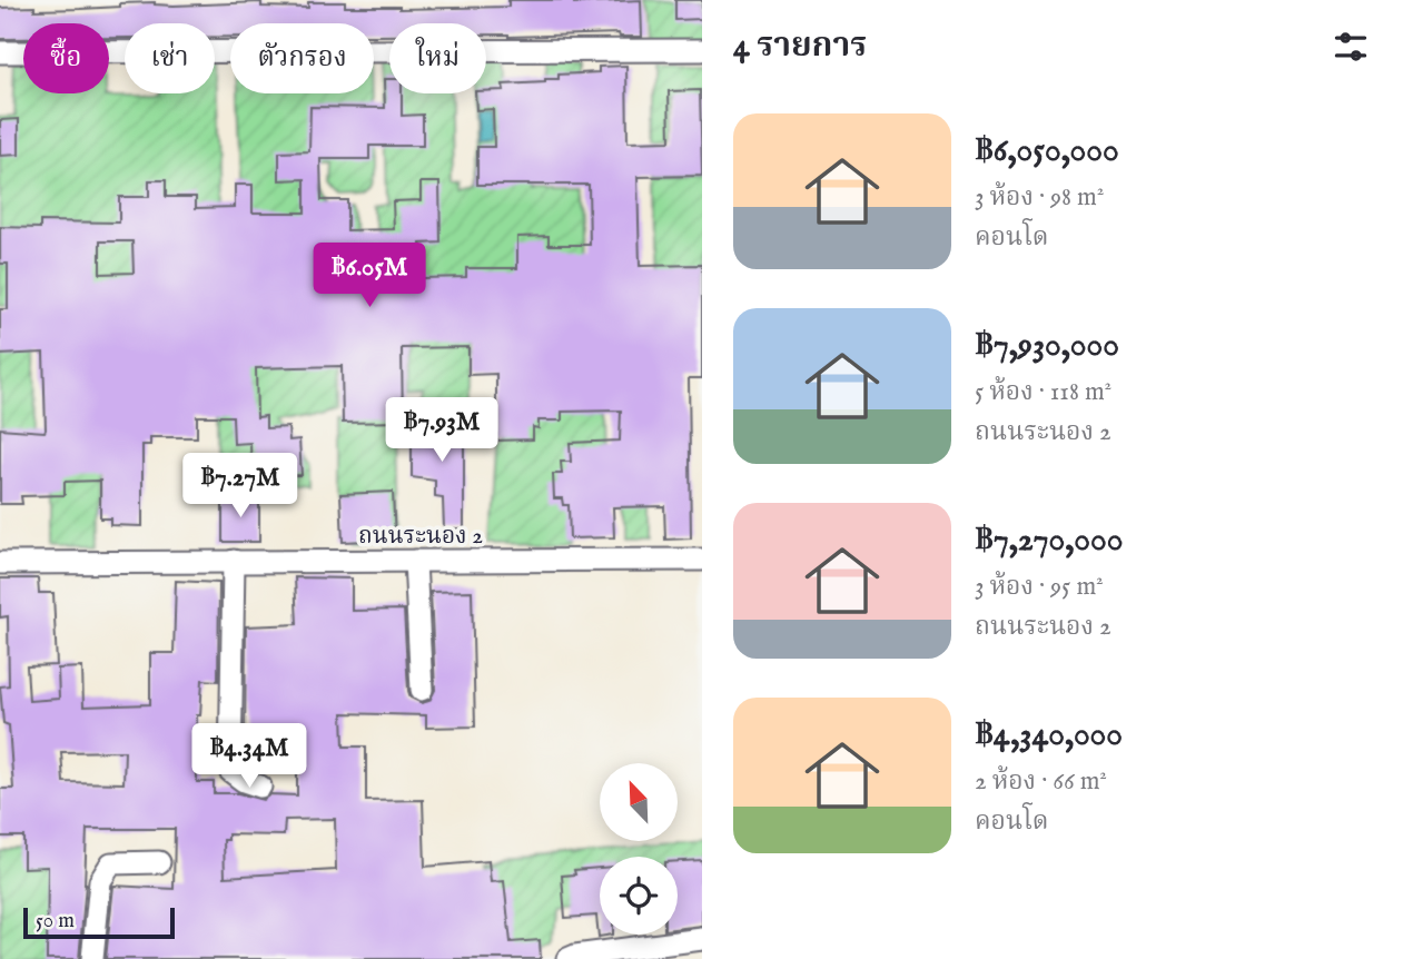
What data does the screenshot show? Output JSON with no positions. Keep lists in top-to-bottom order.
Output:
{
  "streets": {
    "street": ["ถนนระนอง 2"]
  },
  "scale_bar": "50 m",
  "north": "top left",
  "page": {
    "heading": "4 รายการ",
    "chip": [
      "ซื้อ",
      "เช่า",
      "ตัวกรอง",
      "ใหม่"
    ],
    "list": [
      {
        "name": "฿6,050,000",
        "note": "3 ห้อง · 98 m² · คอนโด"
      },
      {
        "name": "฿7,930,000",
        "note": "5 ห้อง · 118 m² · ถนนระนอง 2"
      },
      {
        "name": "฿7,270,000",
        "note": "3 ห้อง · 95 m² · ถนนระนอง 2"
      },
      {
        "name": "฿4,340,000",
        "note": "2 ห้อง · 66 m² · คอนโด"
      }
    ],
    "price": [
      "฿6.05M",
      "฿7.93M",
      "฿7.27M",
      "฿4.34M"
    ],
    "scale": "50 m"
  }
}
